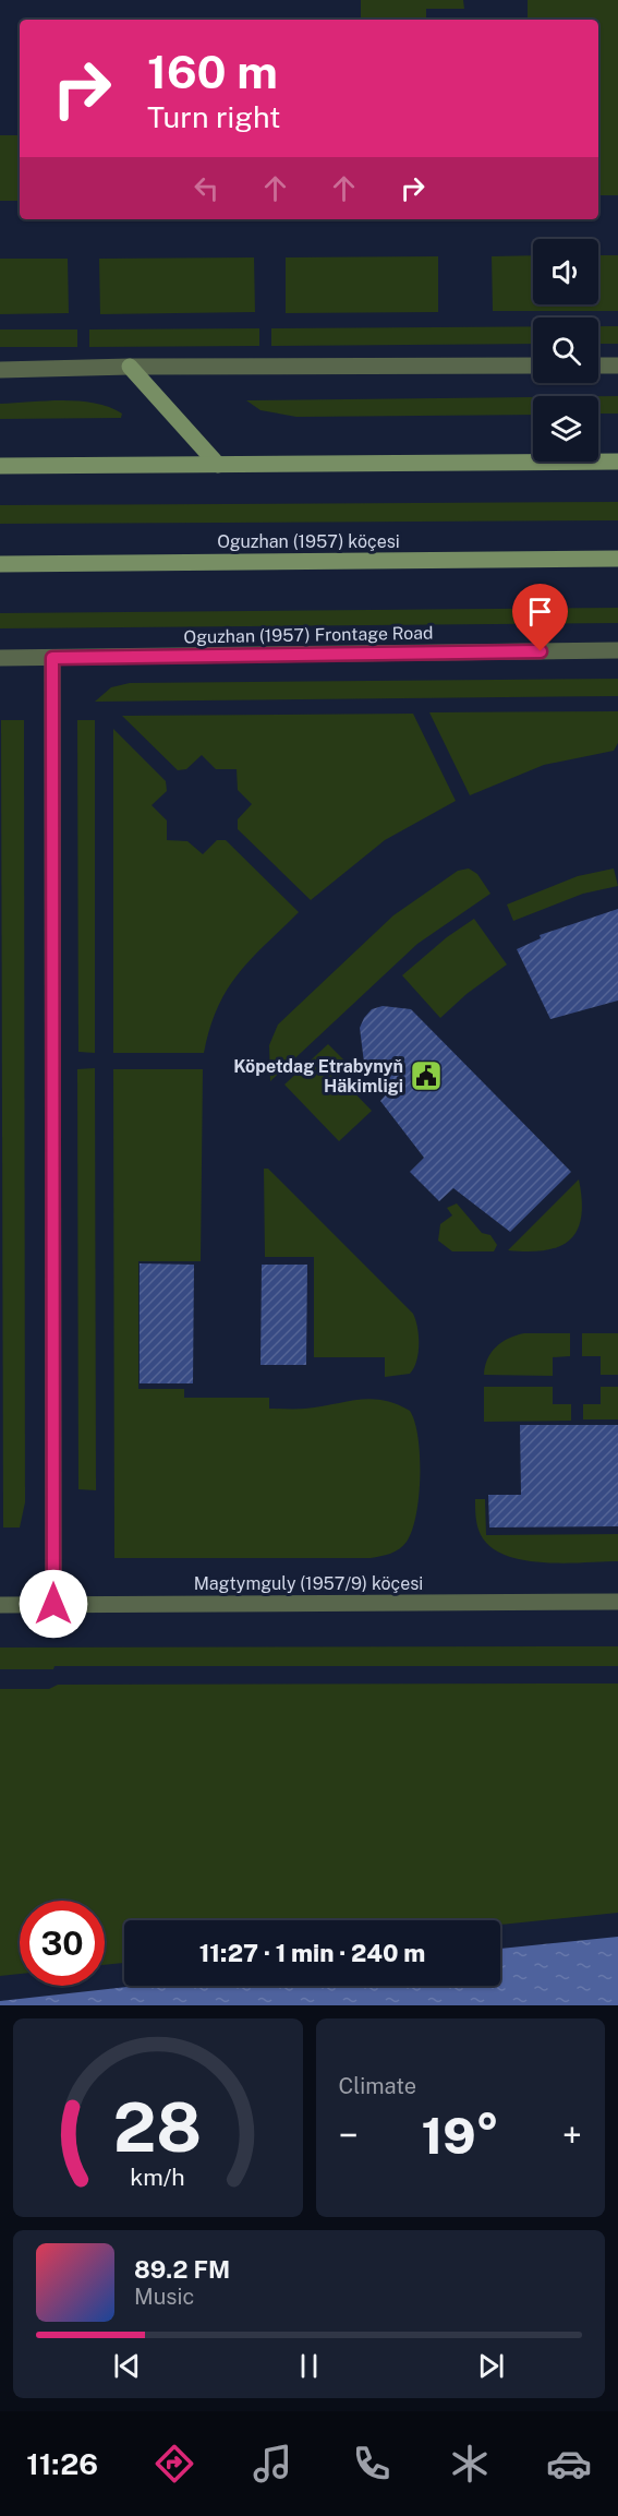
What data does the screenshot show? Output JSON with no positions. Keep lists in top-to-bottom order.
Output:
{
  "streets": {
    "main road": ["Oguzhan (1957) köçesi"],
    "street": ["Oguzhan (1957) Frontage Road", "Magtymguly (1957/9) köçesi"]
  },
  "places": {
    "public building": ["Köpetdag Etrabynyň Häkimligi"]
  },
  "page": {
    "turn": ["160 m", "Turn right"],
    "limit": "30",
    "trip": "11:27 · 1 min · 240 m",
    "tile": "Climate",
    "heat": ["−", "19°", "+"],
    "song": ["89.2 FM", "Music"],
    "tabs": "11:26",
    "gauge": ["28", "km/h"]
  }
}
